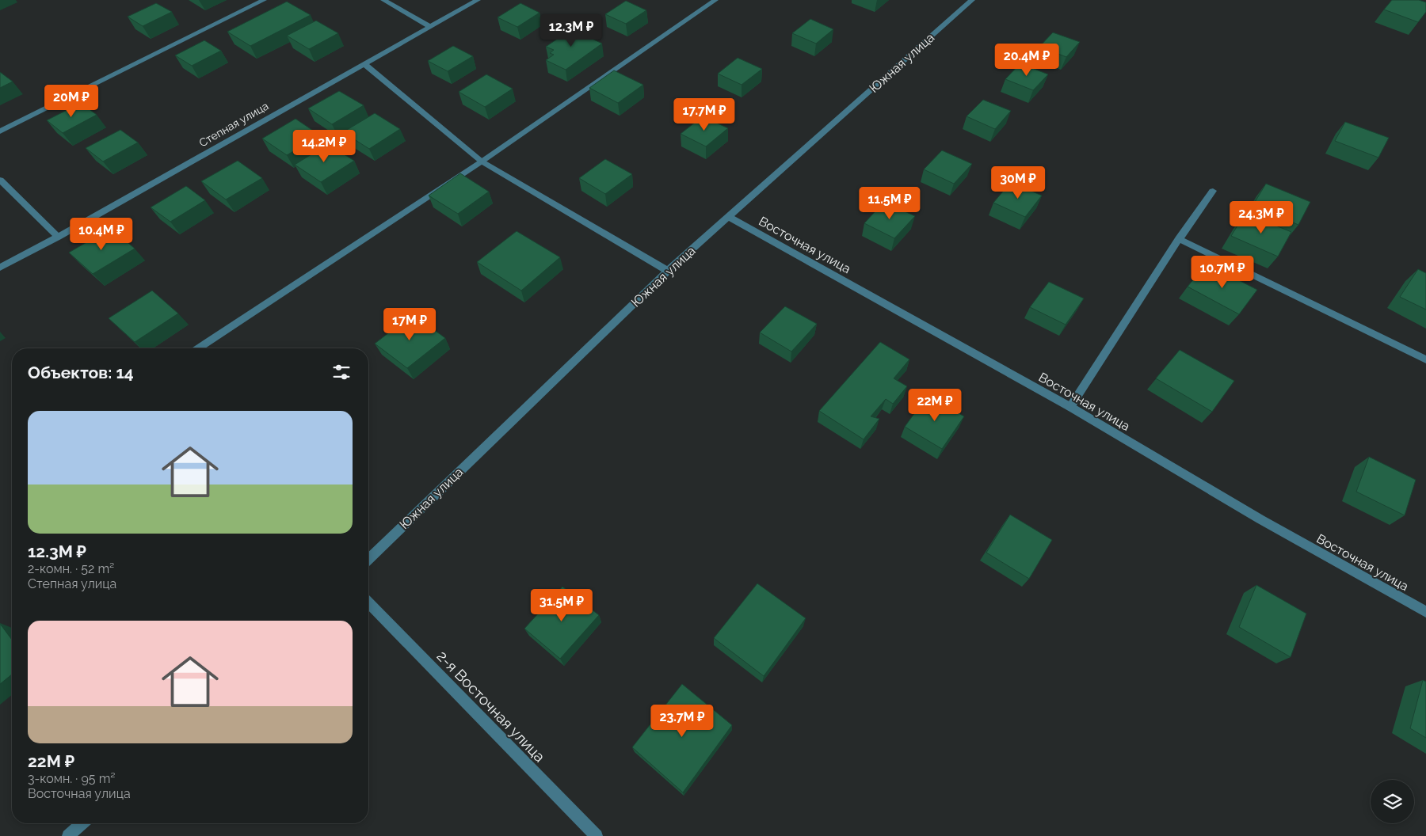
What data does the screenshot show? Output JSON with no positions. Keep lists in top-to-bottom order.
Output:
{
  "streets": {
    "street": [
      "Южная улица",
      "Степная улица",
      "Восточная улица",
      "2-я Восточная улица"
    ]
  },
  "crossings": [
    ["Южная улица", "Восточная улица"]
  ],
  "page": {
    "price": [
      "12.3M ₽",
      "20.4M ₽",
      "20M ₽",
      "17.7M ₽",
      "14.2M ₽",
      "30M ₽",
      "11.5M ₽",
      "24.3M ₽",
      "10.4M ₽",
      "10.7M ₽",
      "17M ₽",
      "22M ₽",
      "31.5M ₽",
      "23.7M ₽"
    ],
    "heading": "Объектов: 14",
    "list": [
      {
        "name": "12.3M ₽",
        "note": "2-комн. · 52 m² · Степная улица"
      },
      {
        "name": "22M ₽",
        "note": "3-комн. · 95 m² · Восточная улица"
      }
    ]
  }
}
